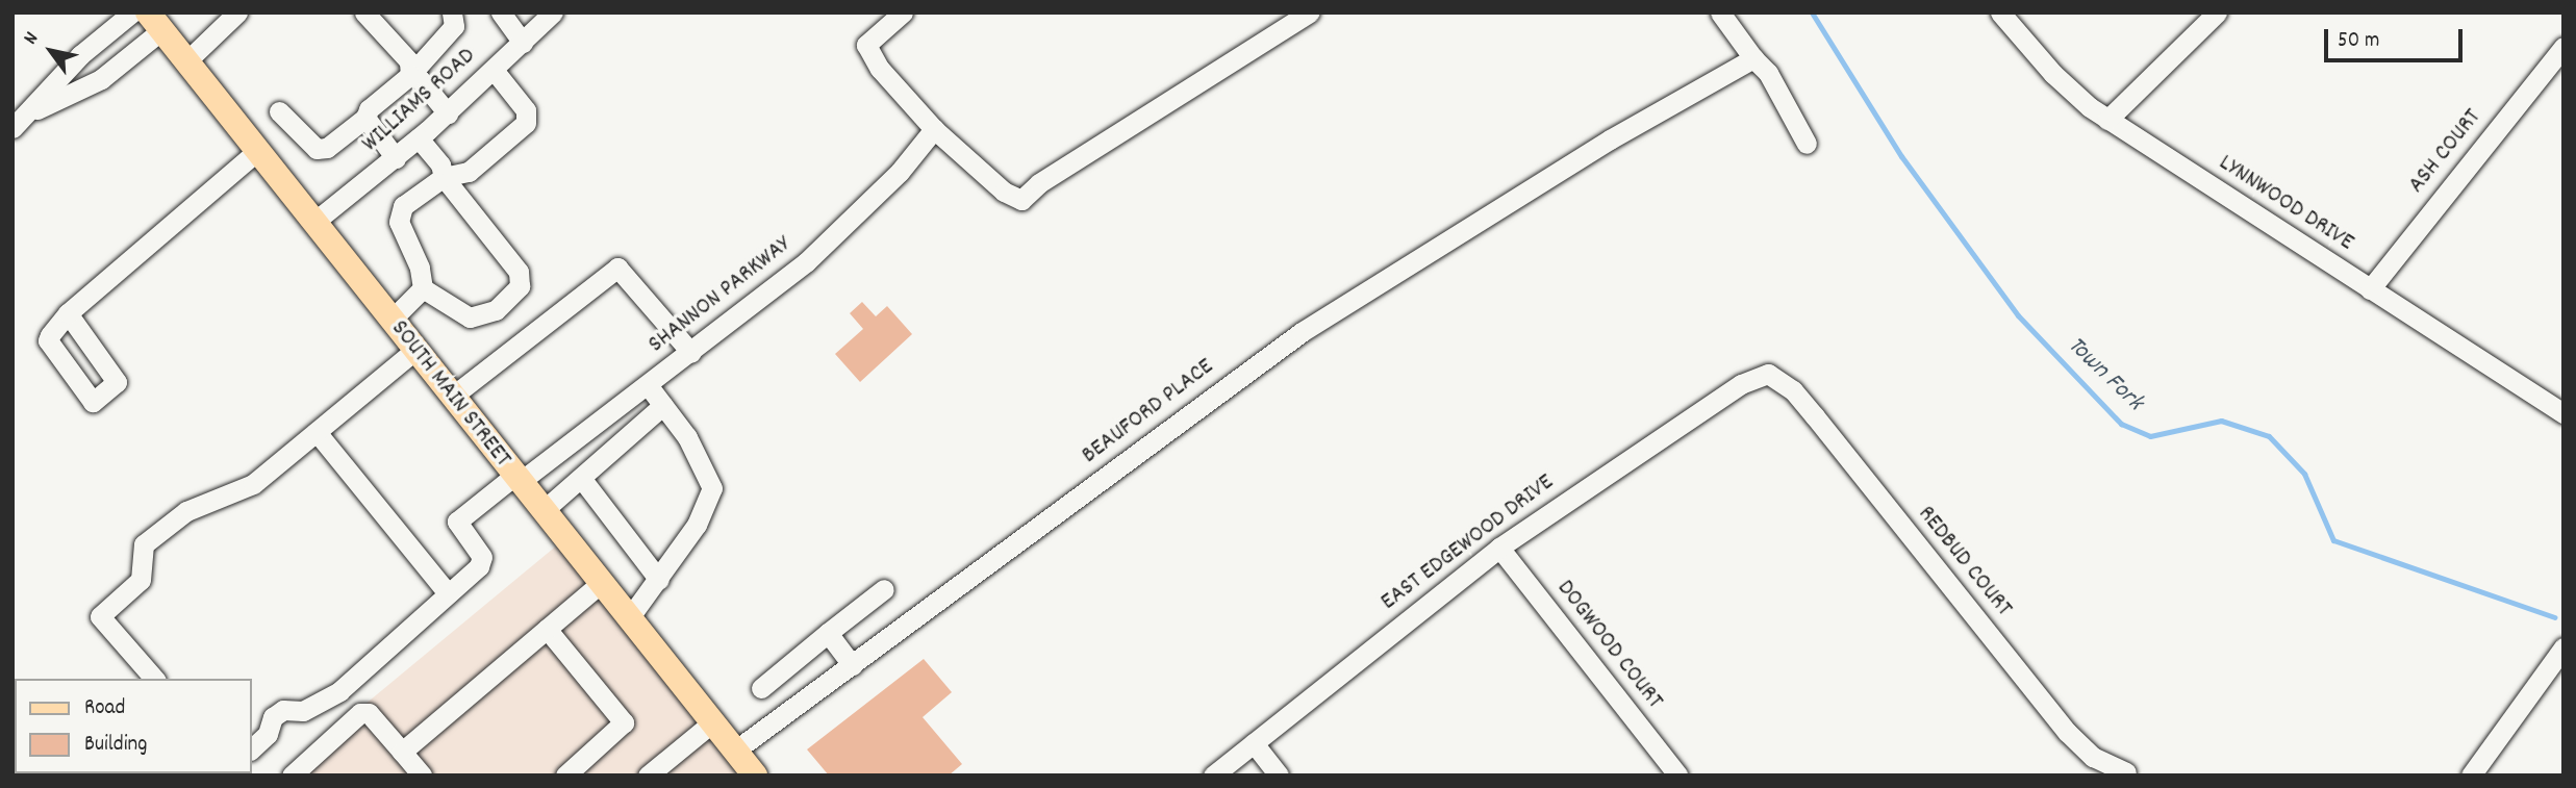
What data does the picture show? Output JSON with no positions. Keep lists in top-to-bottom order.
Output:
{
  "streets": {
    "main road": ["SOUTH MAIN STREET"],
    "street": [
      "WILLIAMS ROAD",
      "ASH COURT",
      "LYNNWOOD DRIVE",
      "SHANNON PARKWAY",
      "BEAUFORD PLACE",
      "EAST EDGEWOOD DRIVE",
      "REDBUD COURT",
      "DOGWOOD COURT"
    ]
  },
  "crossings": [
    ["WILLIAMS ROAD", "SOUTH MAIN STREET"],
    ["ASH COURT", "LYNNWOOD DRIVE"],
    ["SHANNON PARKWAY", "SOUTH MAIN STREET"],
    ["SOUTH MAIN STREET", "BEAUFORD PLACE"],
    ["EAST EDGEWOOD DRIVE", "REDBUD COURT"],
    ["EAST EDGEWOOD DRIVE", "DOGWOOD COURT"]
  ],
  "water": ["Town Fork"],
  "legend": ["Road", "Building"],
  "scale_bar": "50 m",
  "north": "top left"
}
